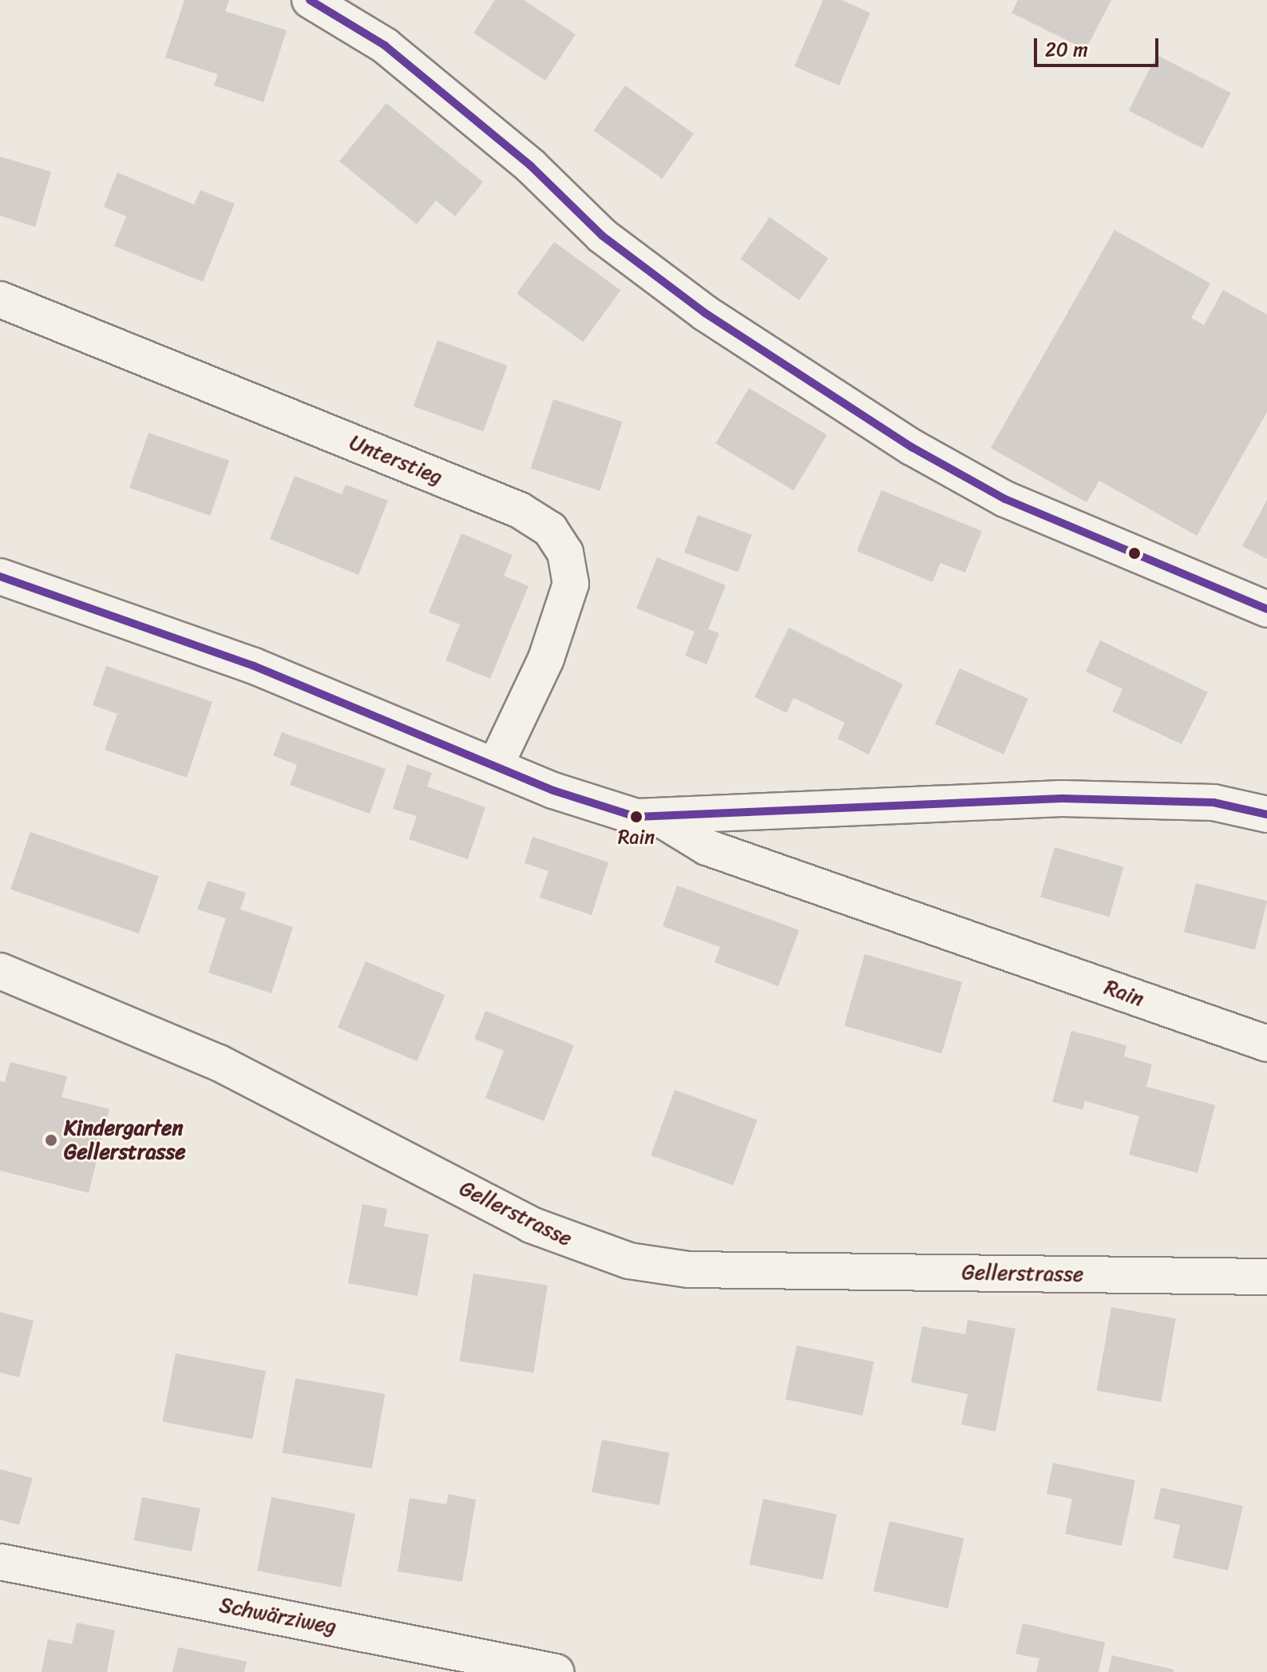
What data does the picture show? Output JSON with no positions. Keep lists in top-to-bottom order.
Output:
{
  "streets": {
    "street": [
      "Unterstieg",
      "Rain",
      "Gellerstrasse",
      "Schwärziweg"
    ]
  },
  "places": ["Rain", "Kindergarten Gellerstrasse"],
  "scale_bar": "20 m"
}
